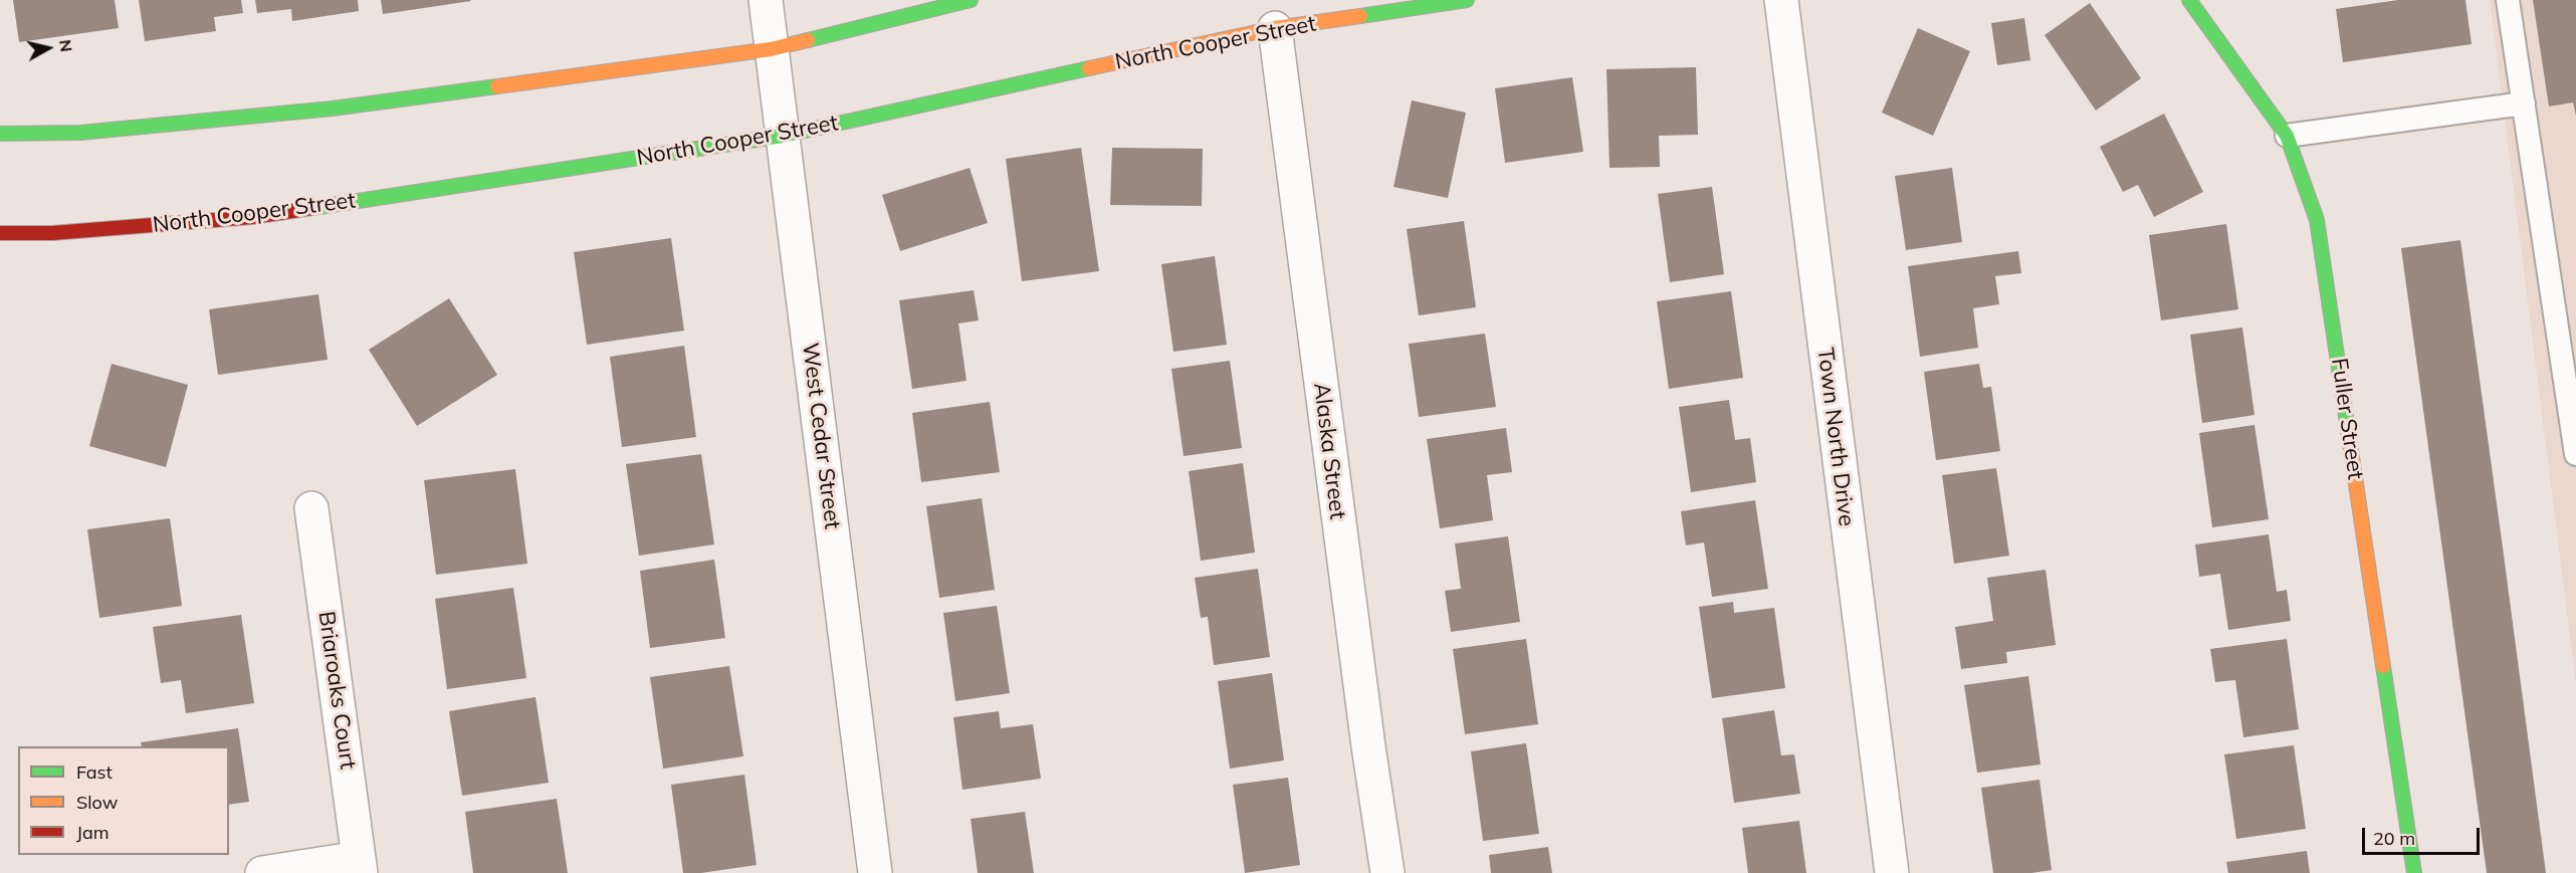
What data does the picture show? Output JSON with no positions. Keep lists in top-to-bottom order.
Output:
{
  "streets": {
    "main road": ["North Cooper Street", "Fuller Street"],
    "street": [
      "West Cedar Street",
      "Town North Drive",
      "Alaska Street",
      "Briaroaks Court"
    ]
  },
  "crossings": [
    ["North Cooper Street", "West Cedar Street"],
    ["North Cooper Street", "Alaska Street"]
  ],
  "legend": ["Fast", "Slow", "Jam"],
  "scale_bar": "20 m",
  "north": "right"
}
